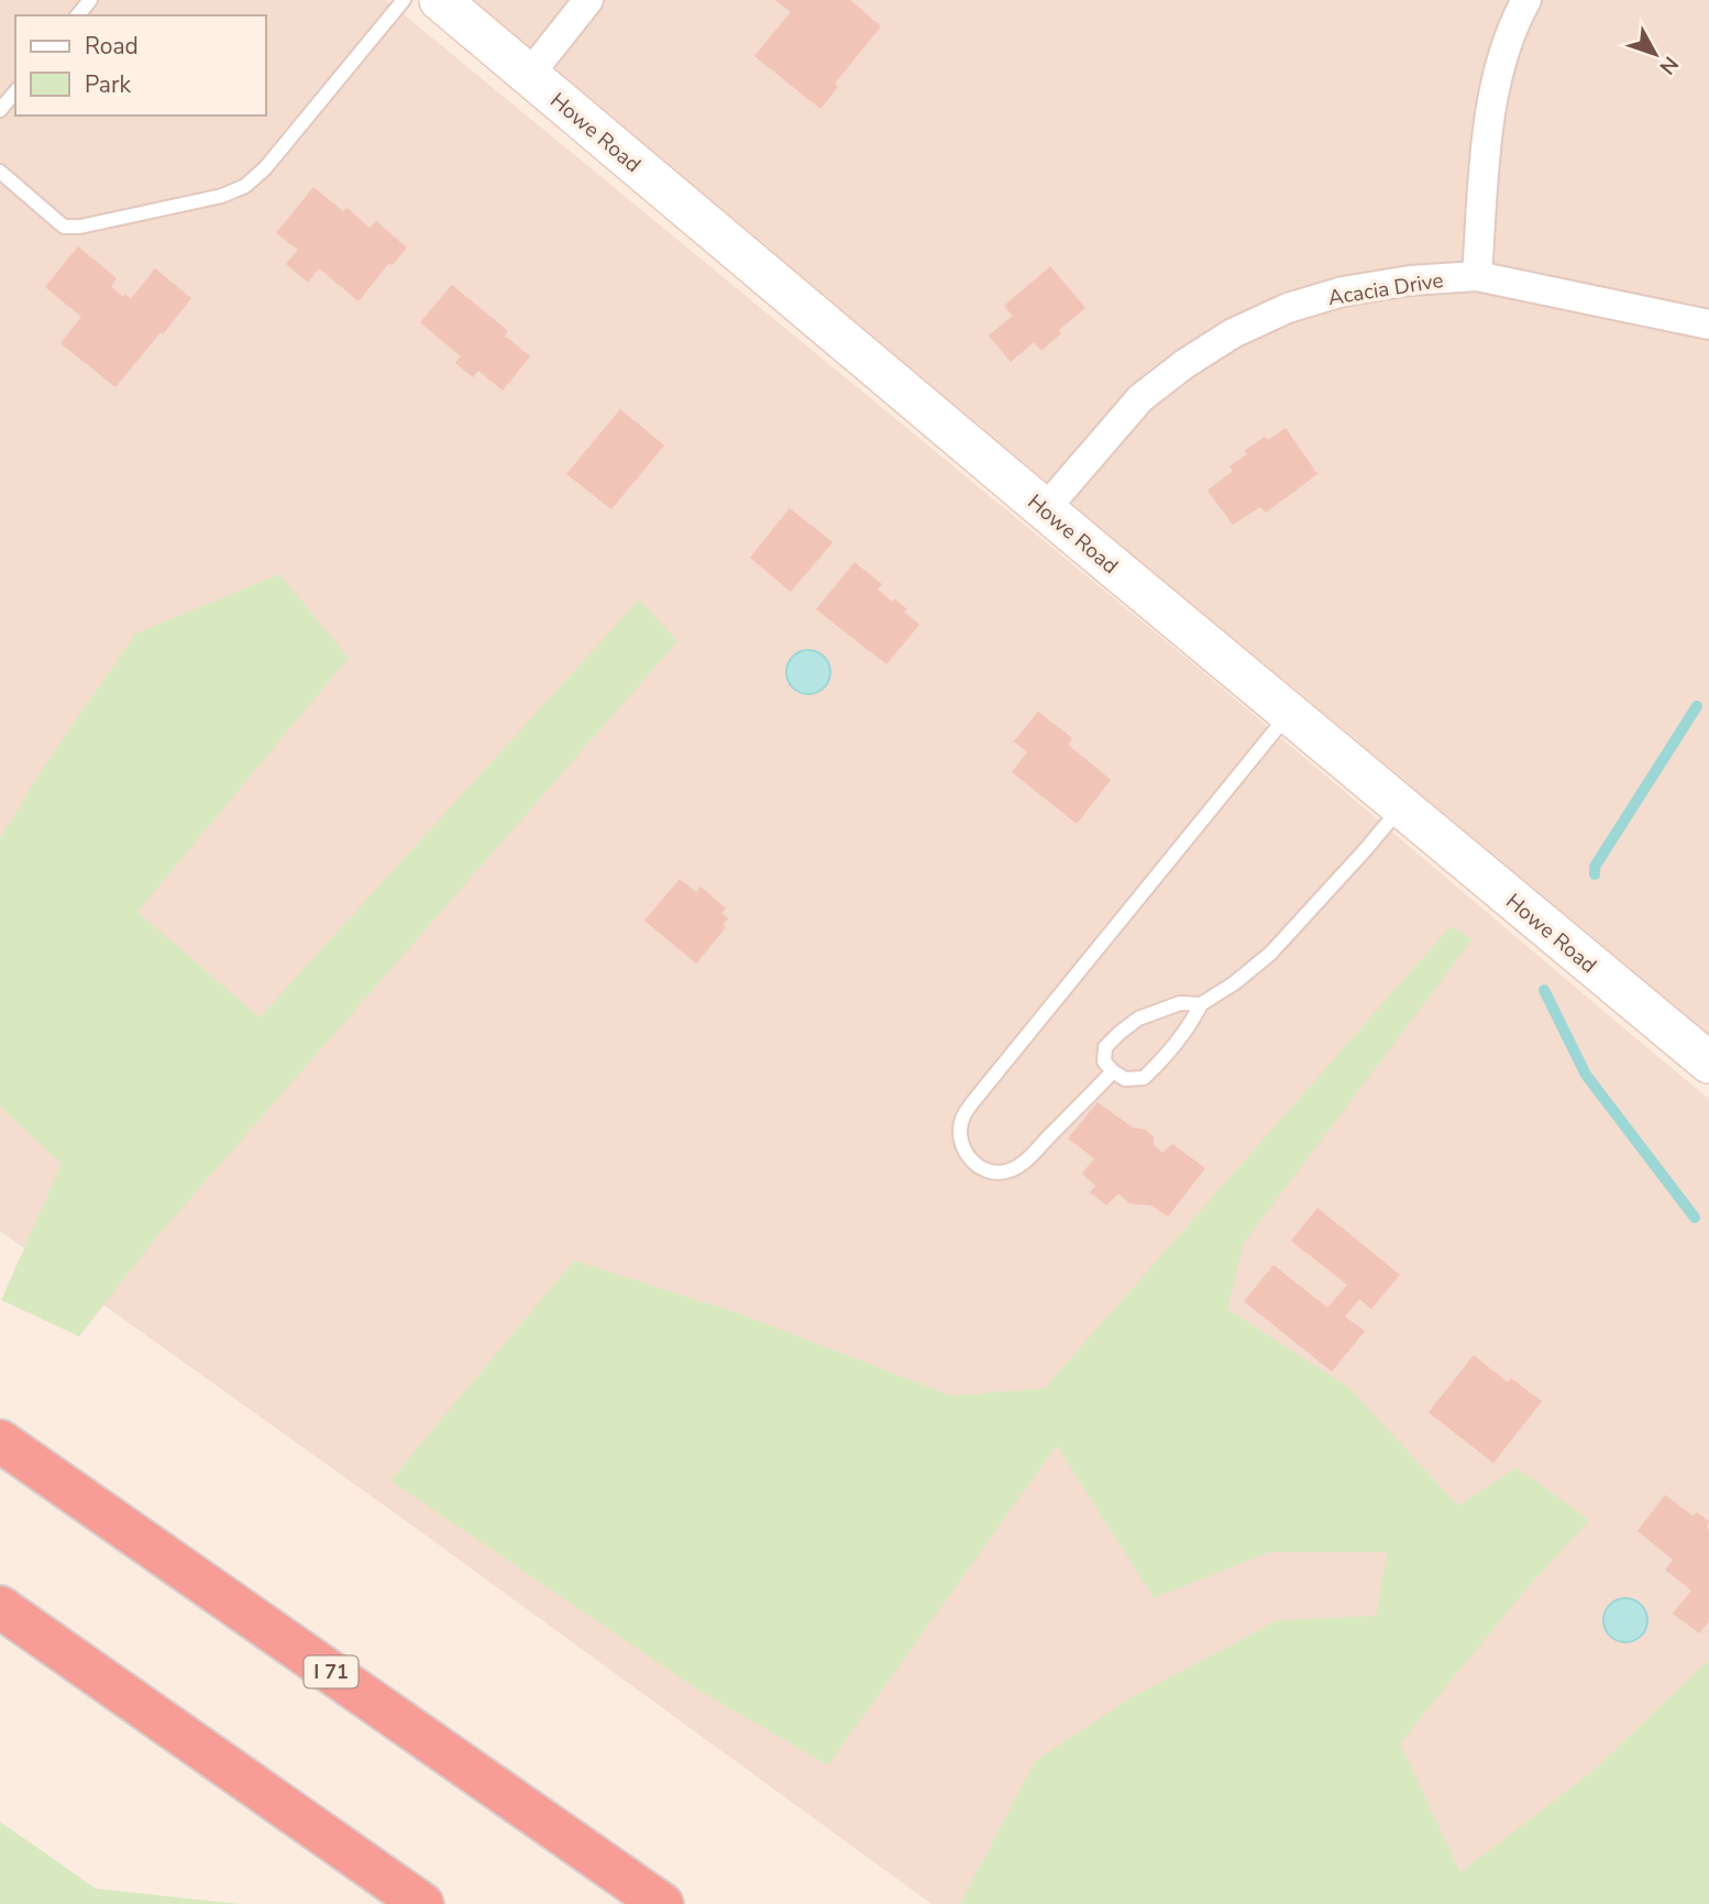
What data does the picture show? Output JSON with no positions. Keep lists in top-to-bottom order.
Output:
{
  "streets": {
    "highway": ["I 71"],
    "street": ["Howe Road", "Acacia Drive"]
  },
  "crossings": [
    ["Howe Road", "Acacia Drive"]
  ],
  "legend": ["Road", "Park"],
  "north": "bottom right"
}
